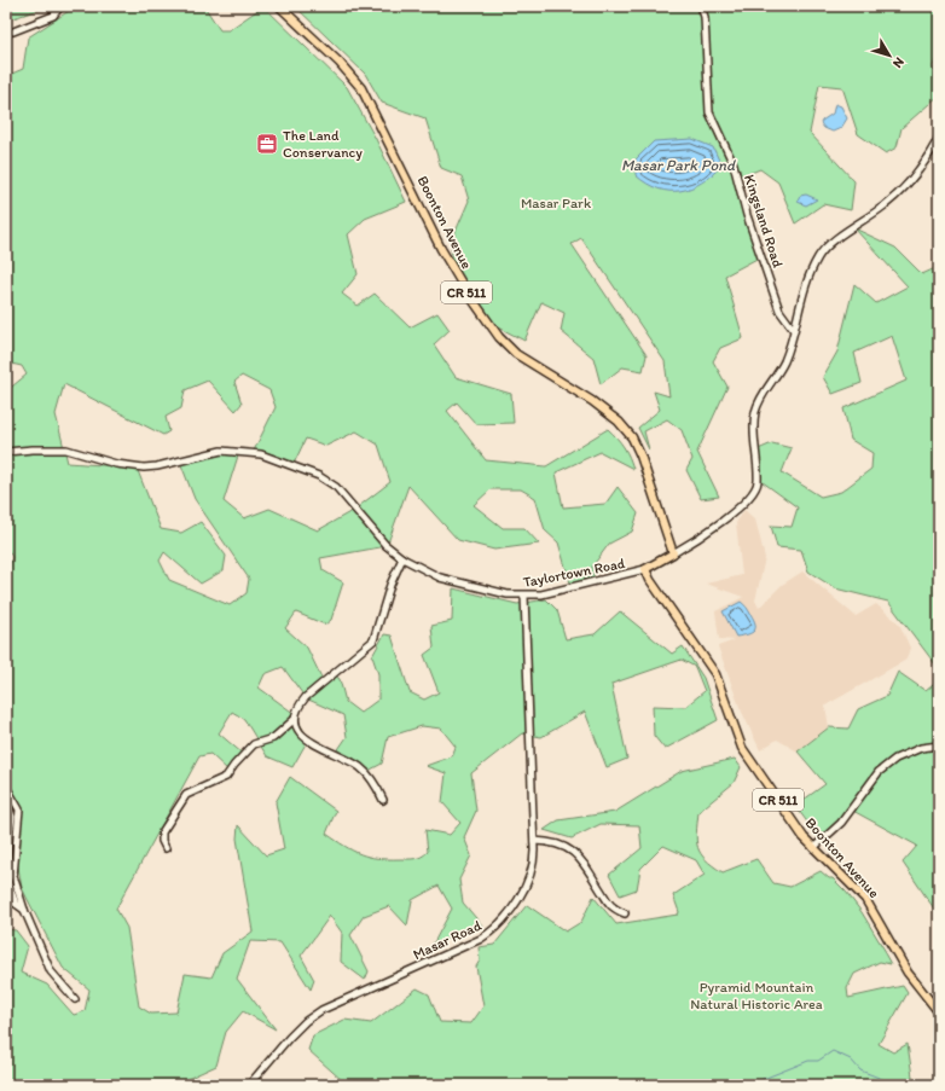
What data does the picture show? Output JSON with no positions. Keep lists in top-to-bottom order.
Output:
{
  "streets": {
    "main road": ["Boonton Avenue", "CR 511"],
    "street": ["Kingsland Road", "Taylortown Road", "Masar Road"]
  },
  "crossings": [
    ["Boonton Avenue", "Taylortown Road"],
    ["Taylortown Road", "Masar Road"]
  ],
  "water": ["Masar Park Pond"],
  "parks": ["Masar Park", "Pyramid Mountain Natural Historic Area"],
  "places": {
    "office": ["The Land Conservancy"]
  },
  "north": "bottom right"
}
